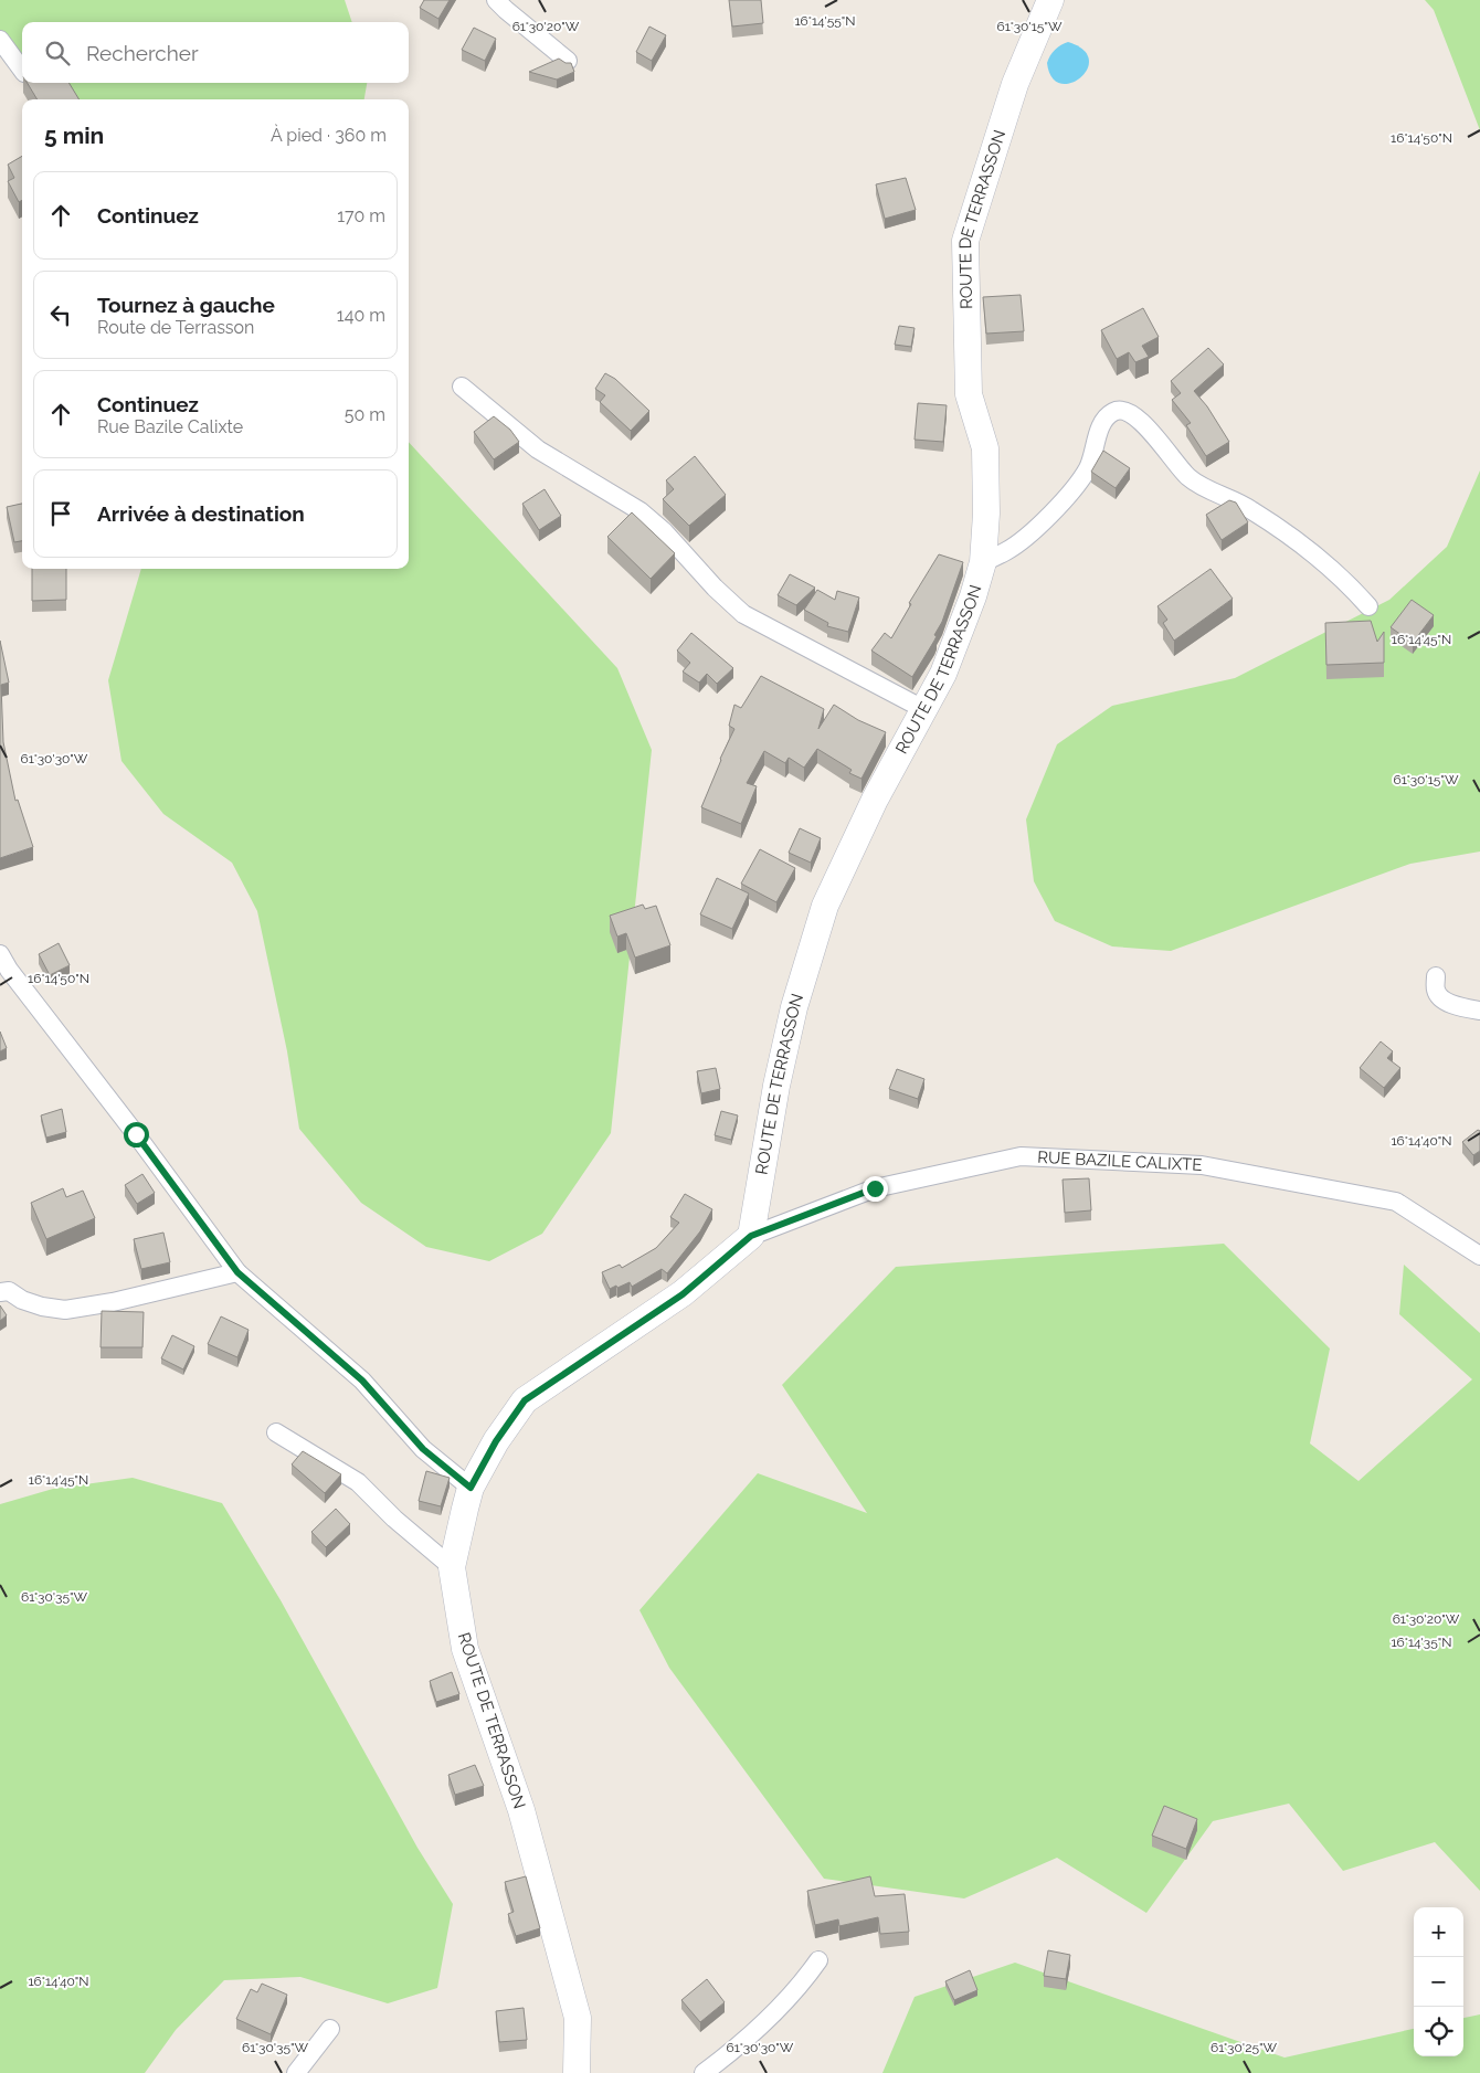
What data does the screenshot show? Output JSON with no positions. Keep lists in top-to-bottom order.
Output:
{
  "streets": {
    "street": ["ROUTE DE TERRASSON", "RUE BAZILE CALIXTE"]
  },
  "crossings": [
    ["ROUTE DE TERRASSON", "RUE BAZILE CALIXTE"]
  ],
  "page": {
    "search": "Rechercher",
    "heading": ["5 min", "À pied · 360 m"],
    "list": [
      ["Continuez", "170 m"],
      ["Tournez à gauche", "Route de Terrasson", "140 m"],
      ["Continuez", "Rue Bazile Calixte", "50 m"],
      "Arrivée à destination"
    ],
    "map_buttons": ["+", "−"]
  },
  "coordinates": [
    "16°14'55\"N",
    "61°30'20\"W",
    "61°30'15\"W",
    "16°14'50\"N",
    "16°14'45\"N",
    "61°30'30\"W",
    "16°14'40\"N",
    "61°30'35\"W",
    "16°14'35\"N",
    "61°30'25\"W"
  ]
}
